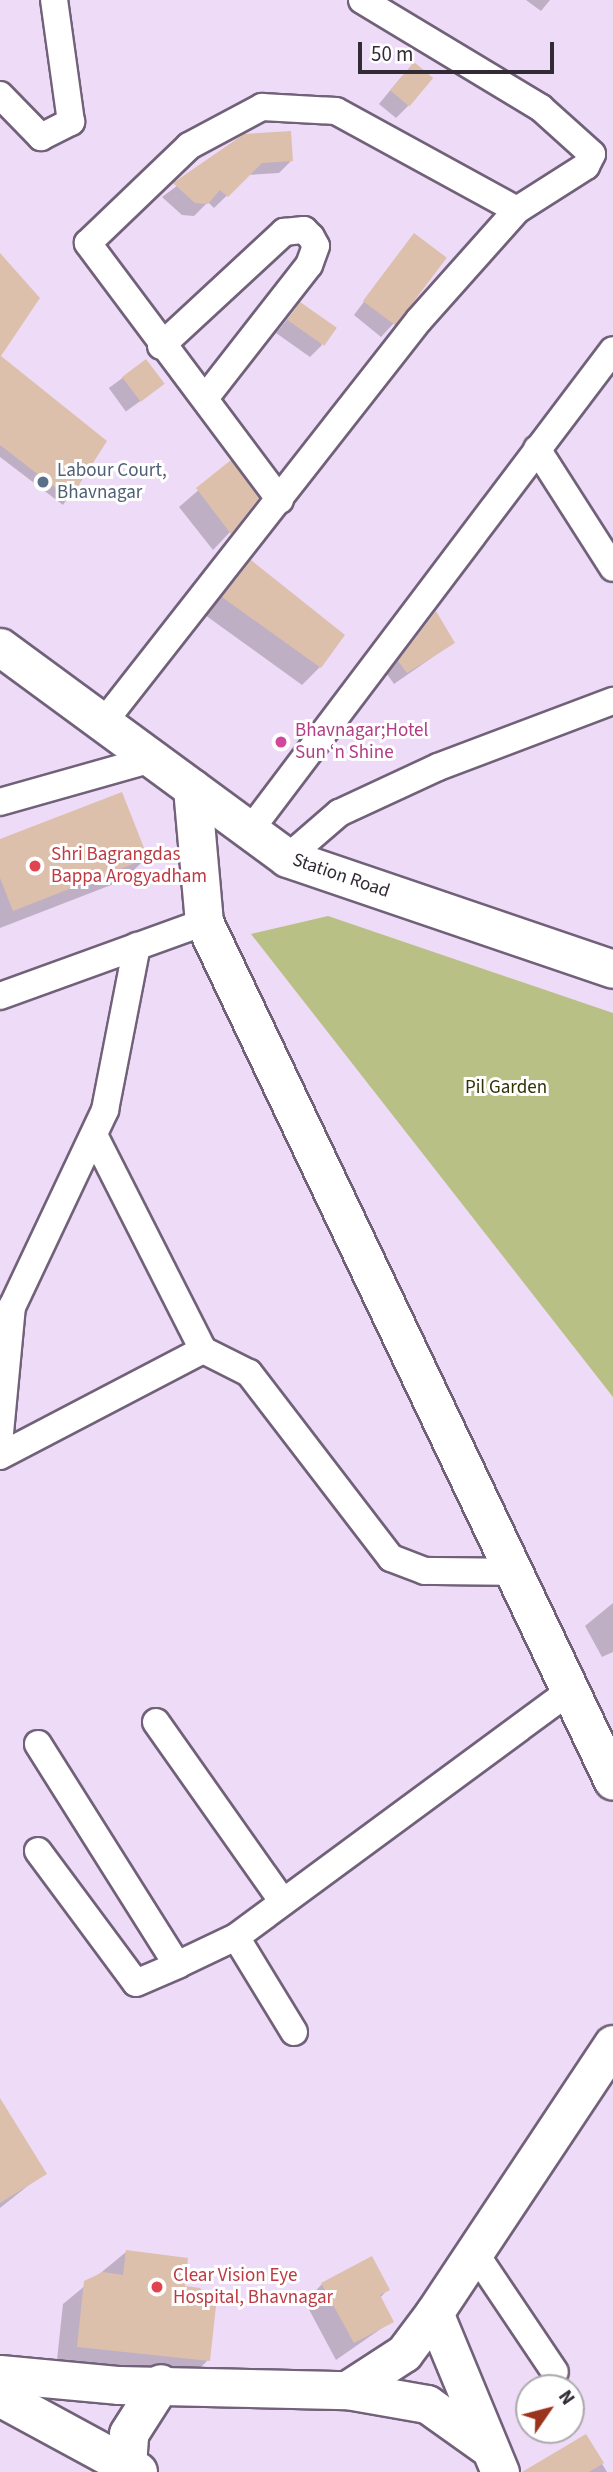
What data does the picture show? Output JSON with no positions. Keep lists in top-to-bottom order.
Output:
{
  "streets": {
    "main road": ["Station Road"]
  },
  "parks": ["Pil Garden"],
  "places": [
    "Labour Court, Bhavnagar",
    "Bhavnagar;Hotel Sun ‘n Shine",
    "Shri Bagrangdas Bappa Arogyadham",
    "Clear Vision Eye Hospital, Bhavnagar"
  ],
  "scale_bar": "50 m",
  "north": "top right"
}
